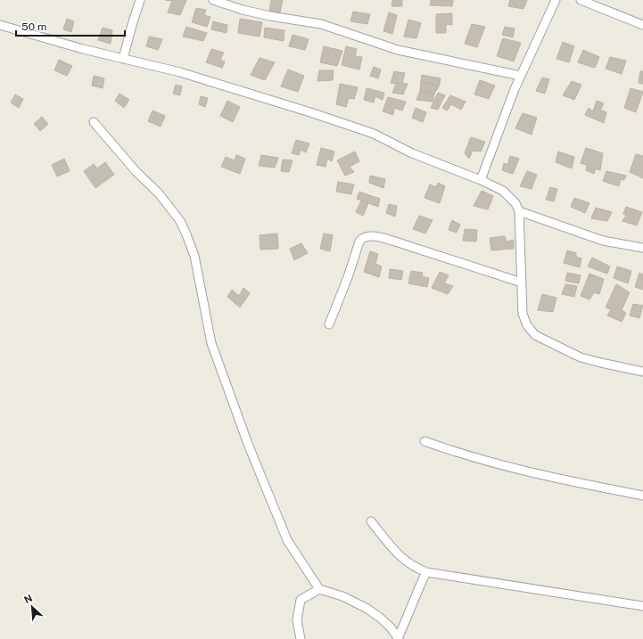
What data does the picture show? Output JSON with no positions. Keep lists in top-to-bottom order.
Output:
{
  "scale_bar": "50 m",
  "north": "top left"
}
